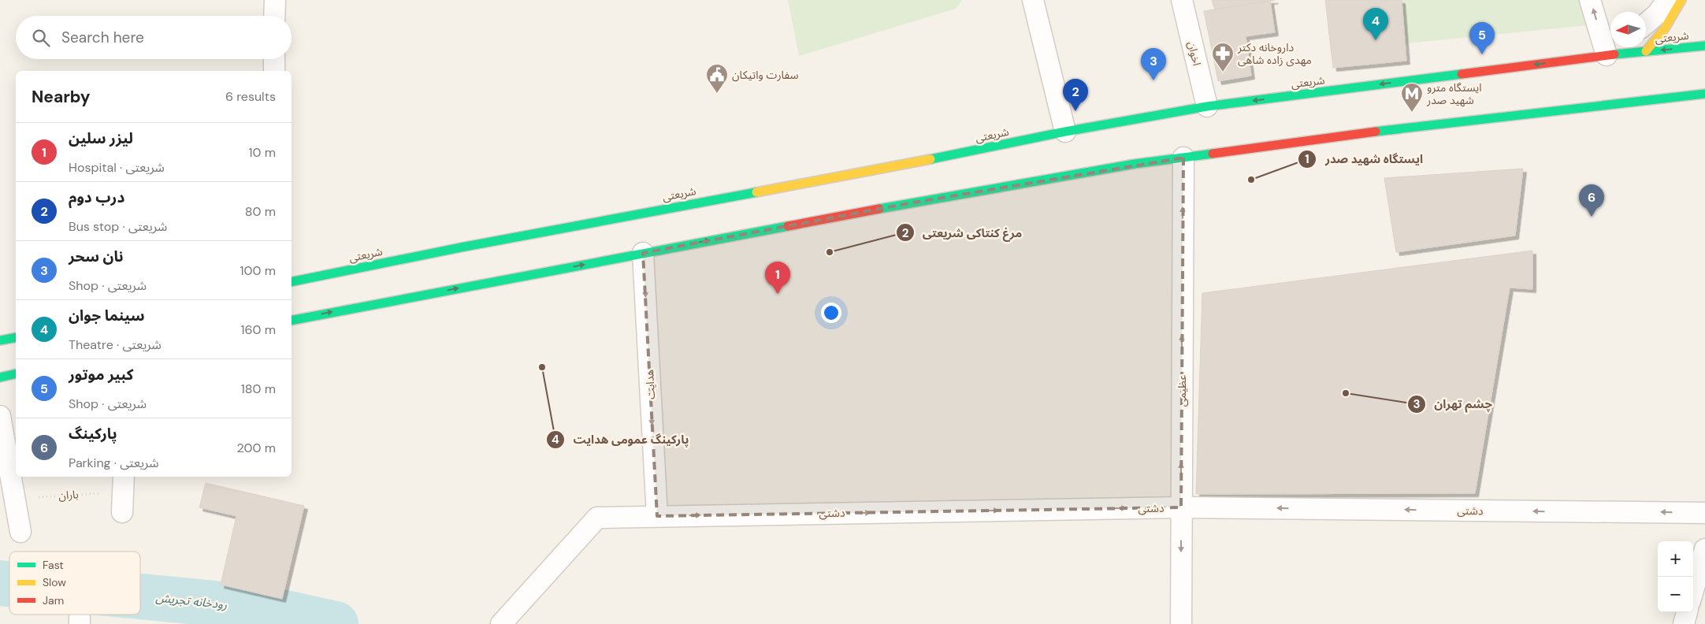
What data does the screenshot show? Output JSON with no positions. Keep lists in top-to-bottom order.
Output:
{
  "streets": {
    "main road": ["شریعتی"],
    "street": [
      "اخوان",
      "هدایت",
      "عظیمی",
      "دشتی"
    ],
    "path": ["باران"]
  },
  "crossings": [
    ["شریعتی", "اخوان"],
    ["هدایت", "دشتی"],
    ["عظیمی", "دشتی"]
  ],
  "one_way": ["هدایت"],
  "water": ["رودخانه تجریش"],
  "places": {
    "pharmacy": ["داروخانه دکتر مهدی زاده شاهی"],
    "public building": ["سفارت واتیکان"],
    "metro station": ["ایستگاه مترو شهید صدر"],
    "other": [
      "ایستگاه شهید صدر",
      "مرغ کنتاکی شریعتی",
      "پارکینگ عمومی هدایت",
      "چشم تهران"
    ]
  },
  "legend": ["Fast", "Slow", "Jam"],
  "north": "left",
  "page": {
    "pins": [
      "4",
      "5",
      "3",
      "2",
      "6",
      "1"
    ],
    "search": "Search here",
    "heading": ["Nearby", "6 results"],
    "list": [
      {
        "mark": "1",
        "name": "لیزر سلین",
        "note": "Hospital · شریعتی",
        "value": "10 m"
      },
      {
        "mark": "2",
        "name": "درب دوم",
        "note": "Bus stop · شریعتی",
        "value": "80 m"
      },
      {
        "mark": "3",
        "name": "نان سحر",
        "note": "Shop · شریعتی",
        "value": "100 m"
      },
      {
        "mark": "4",
        "name": "سینما جوان",
        "note": "Theatre · شریعتی",
        "value": "160 m"
      },
      {
        "mark": "5",
        "name": "کبیر موتور",
        "note": "Shop · شریعتی",
        "value": "180 m"
      },
      {
        "mark": "6",
        "name": "پارکینگ",
        "note": "Parking · شریعتی",
        "value": "200 m"
      }
    ],
    "map_buttons": ["+", "−"]
  }
}
